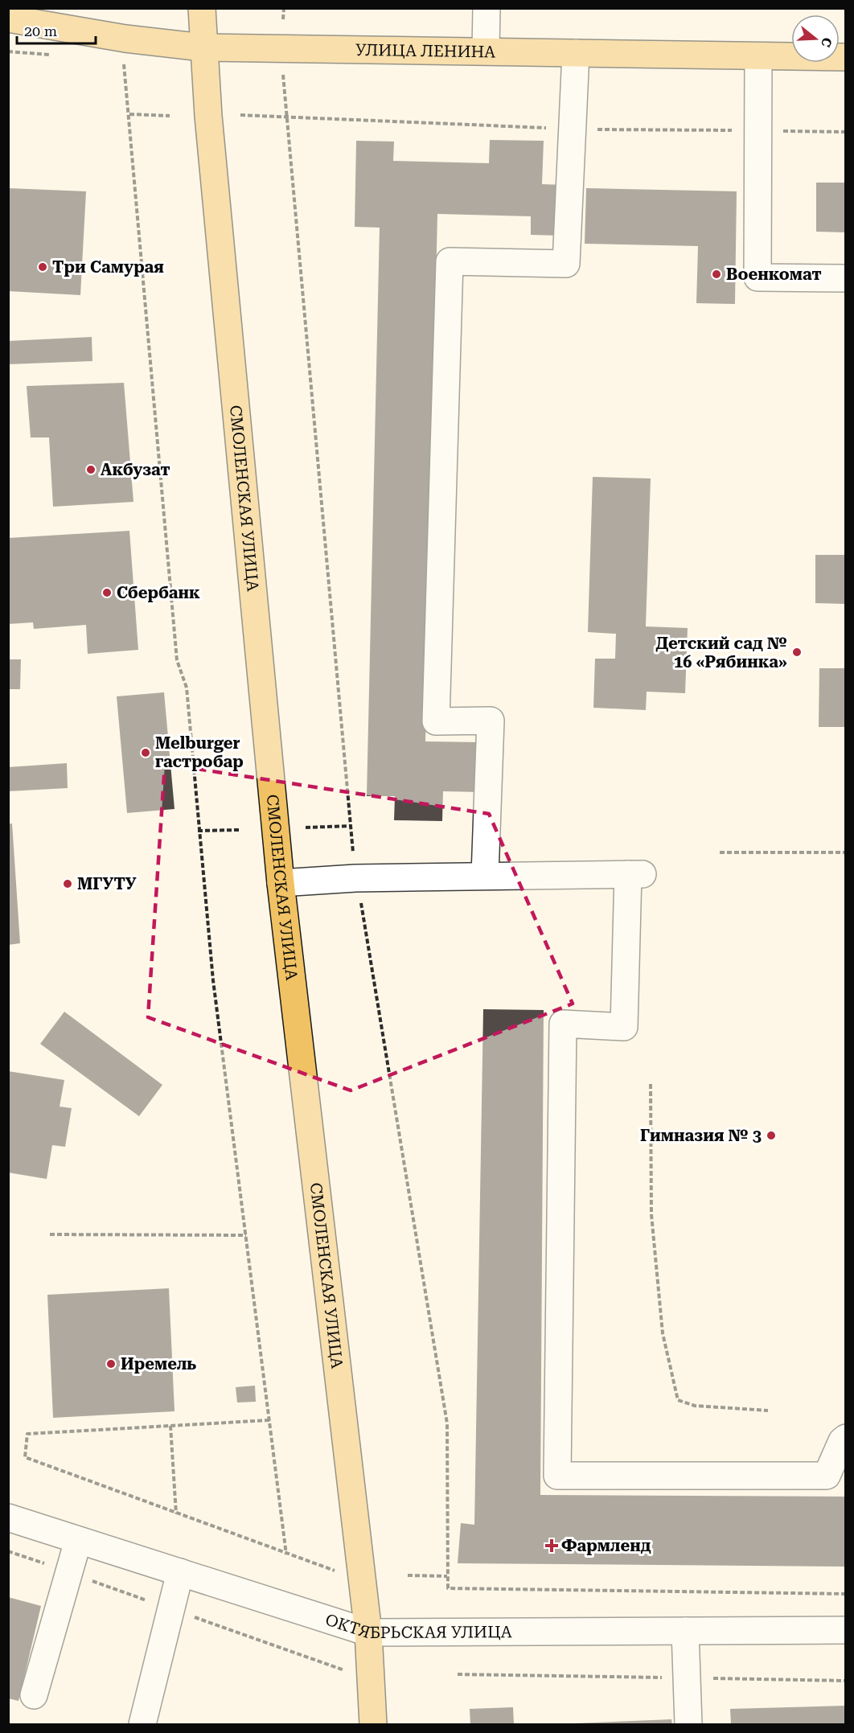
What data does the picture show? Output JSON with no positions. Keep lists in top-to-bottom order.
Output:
{
  "streets": {
    "main road": ["УЛИЦА ЛЕНИНА", "СМОЛЕНСКАЯ УЛИЦА"],
    "street": ["ОКТЯБРЬСКАЯ УЛИЦА"]
  },
  "crossings": [
    ["УЛИЦА ЛЕНИНА", "СМОЛЕНСКАЯ УЛИЦА"],
    ["СМОЛЕНСКАЯ УЛИЦА", "ОКТЯБРЬСКАЯ УЛИЦА"]
  ],
  "places": {
    "other": [
      "Три Самурая",
      "Военкомат",
      "Акбузат",
      "Сбербанк",
      "Детский сад № 16 «Рябинка»",
      "Melburger гастробар",
      "МГУТУ",
      "Гимназия № 3",
      "Иремель"
    ],
    "health": ["Фармленд"]
  },
  "scale_bar": "20 m",
  "north": "right"
}
